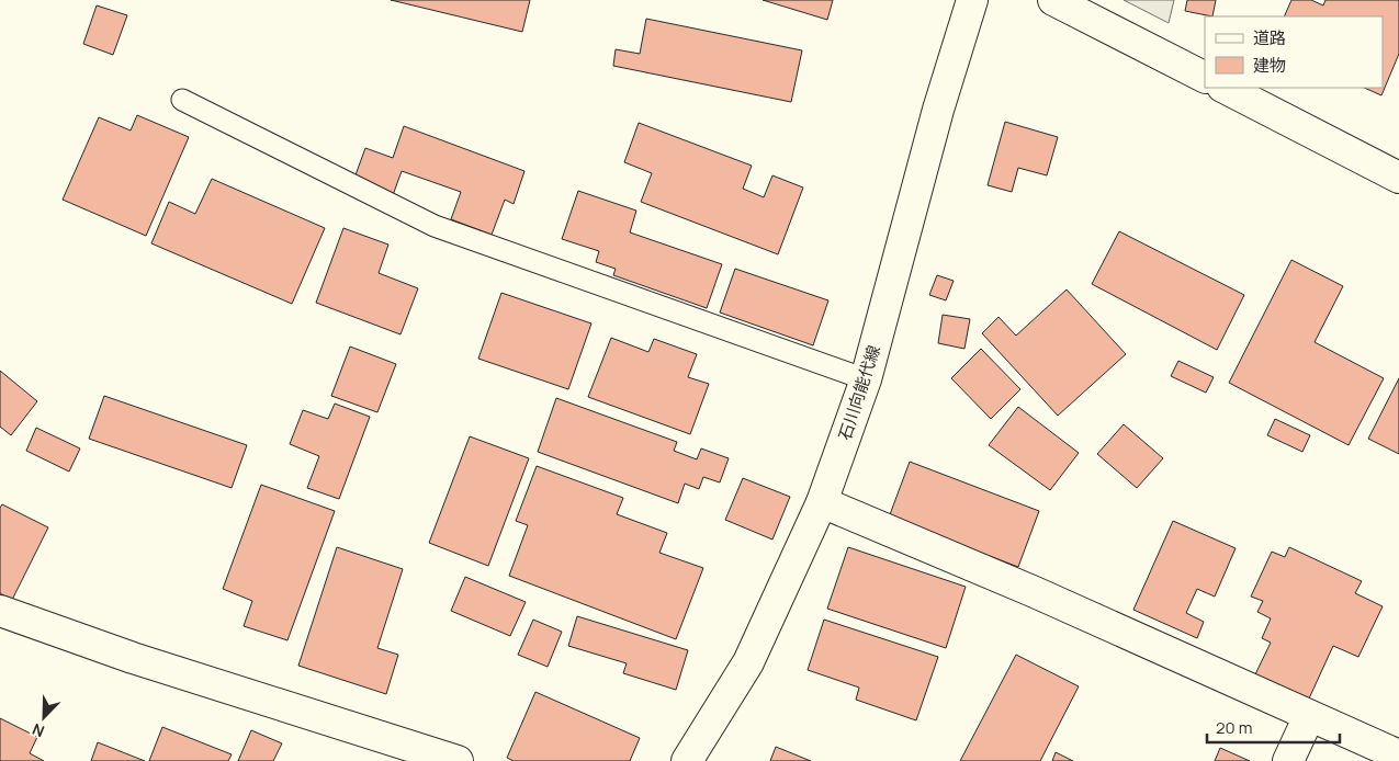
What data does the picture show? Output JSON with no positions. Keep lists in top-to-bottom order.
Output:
{
  "streets": {
    "street": ["石川向能代線"]
  },
  "legend": ["道路", "建物"],
  "scale_bar": "20 m",
  "north": "bottom left"
}
